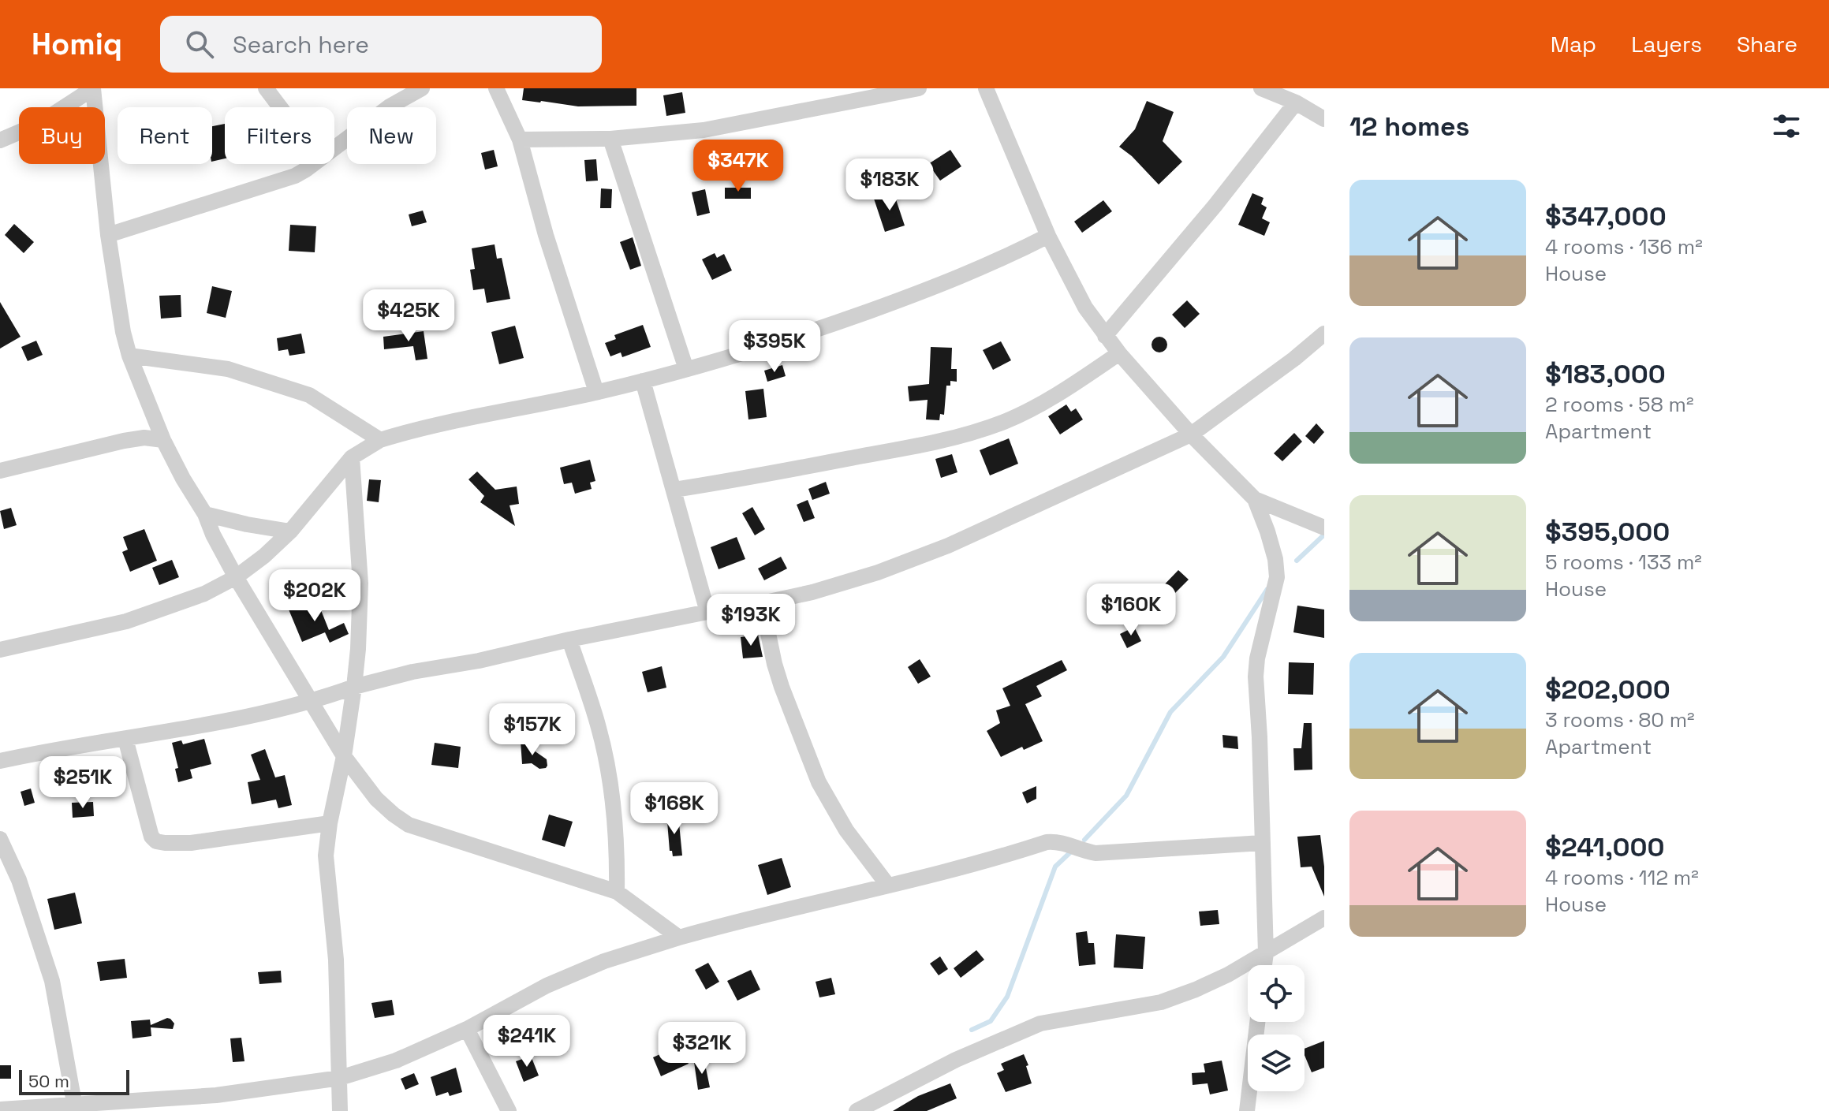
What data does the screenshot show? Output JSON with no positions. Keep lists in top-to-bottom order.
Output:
{
  "scale_bar": "50 m",
  "page": {
    "header": "Homiq",
    "search": "Search here",
    "nav": ["Map", "Layers", "Share"],
    "heading": "12 homes",
    "chip": [
      "Buy",
      "Rent",
      "Filters",
      "New"
    ],
    "price": [
      "$347K",
      "$183K",
      "$425K",
      "$395K",
      "$202K",
      "$160K",
      "$193K",
      "$157K",
      "$251K",
      "$168K",
      "$241K",
      "$321K"
    ],
    "list": [
      {
        "name": "$347,000",
        "note": "4 rooms · 136 m² · House"
      },
      {
        "name": "$183,000",
        "note": "2 rooms · 58 m² · Apartment"
      },
      {
        "name": "$395,000",
        "note": "5 rooms · 133 m² · House"
      },
      {
        "name": "$202,000",
        "note": "3 rooms · 80 m² · Apartment"
      },
      {
        "name": "$241,000",
        "note": "4 rooms · 112 m² · House"
      }
    ],
    "scale": "50 m"
  }
}
